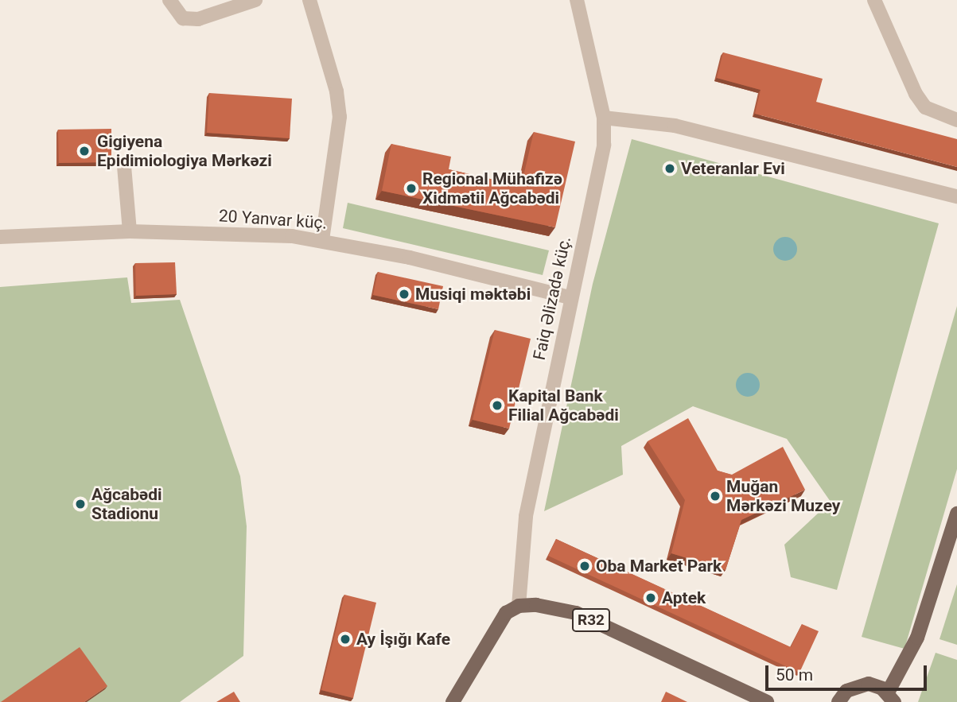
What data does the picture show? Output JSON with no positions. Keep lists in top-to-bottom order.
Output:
{
  "streets": {
    "main road": ["R32"],
    "street": ["20 Yanvar küç.", "Faiq Əlizadə küç."]
  },
  "crossings": [
    ["20 Yanvar küç.", "Faiq Əlizadə küç."],
    ["Faiq Əlizadə küç.", "R32"]
  ],
  "places": [
    "Gigiyena Epidimiologiya Mərkəzi",
    "Veteranlar Evi",
    "Regional Mühafizə Xidmətii Ağcabədi",
    "Musiqi məktəbi",
    "Kapital Bank Filial Ağcabədi",
    "Muğan Mərkəzi Muzey",
    "Ağcabədi Stadionu",
    "Oba Market Park",
    "Aptek",
    "Ay İşığı Kafe"
  ],
  "scale_bar": "50 m"
}
